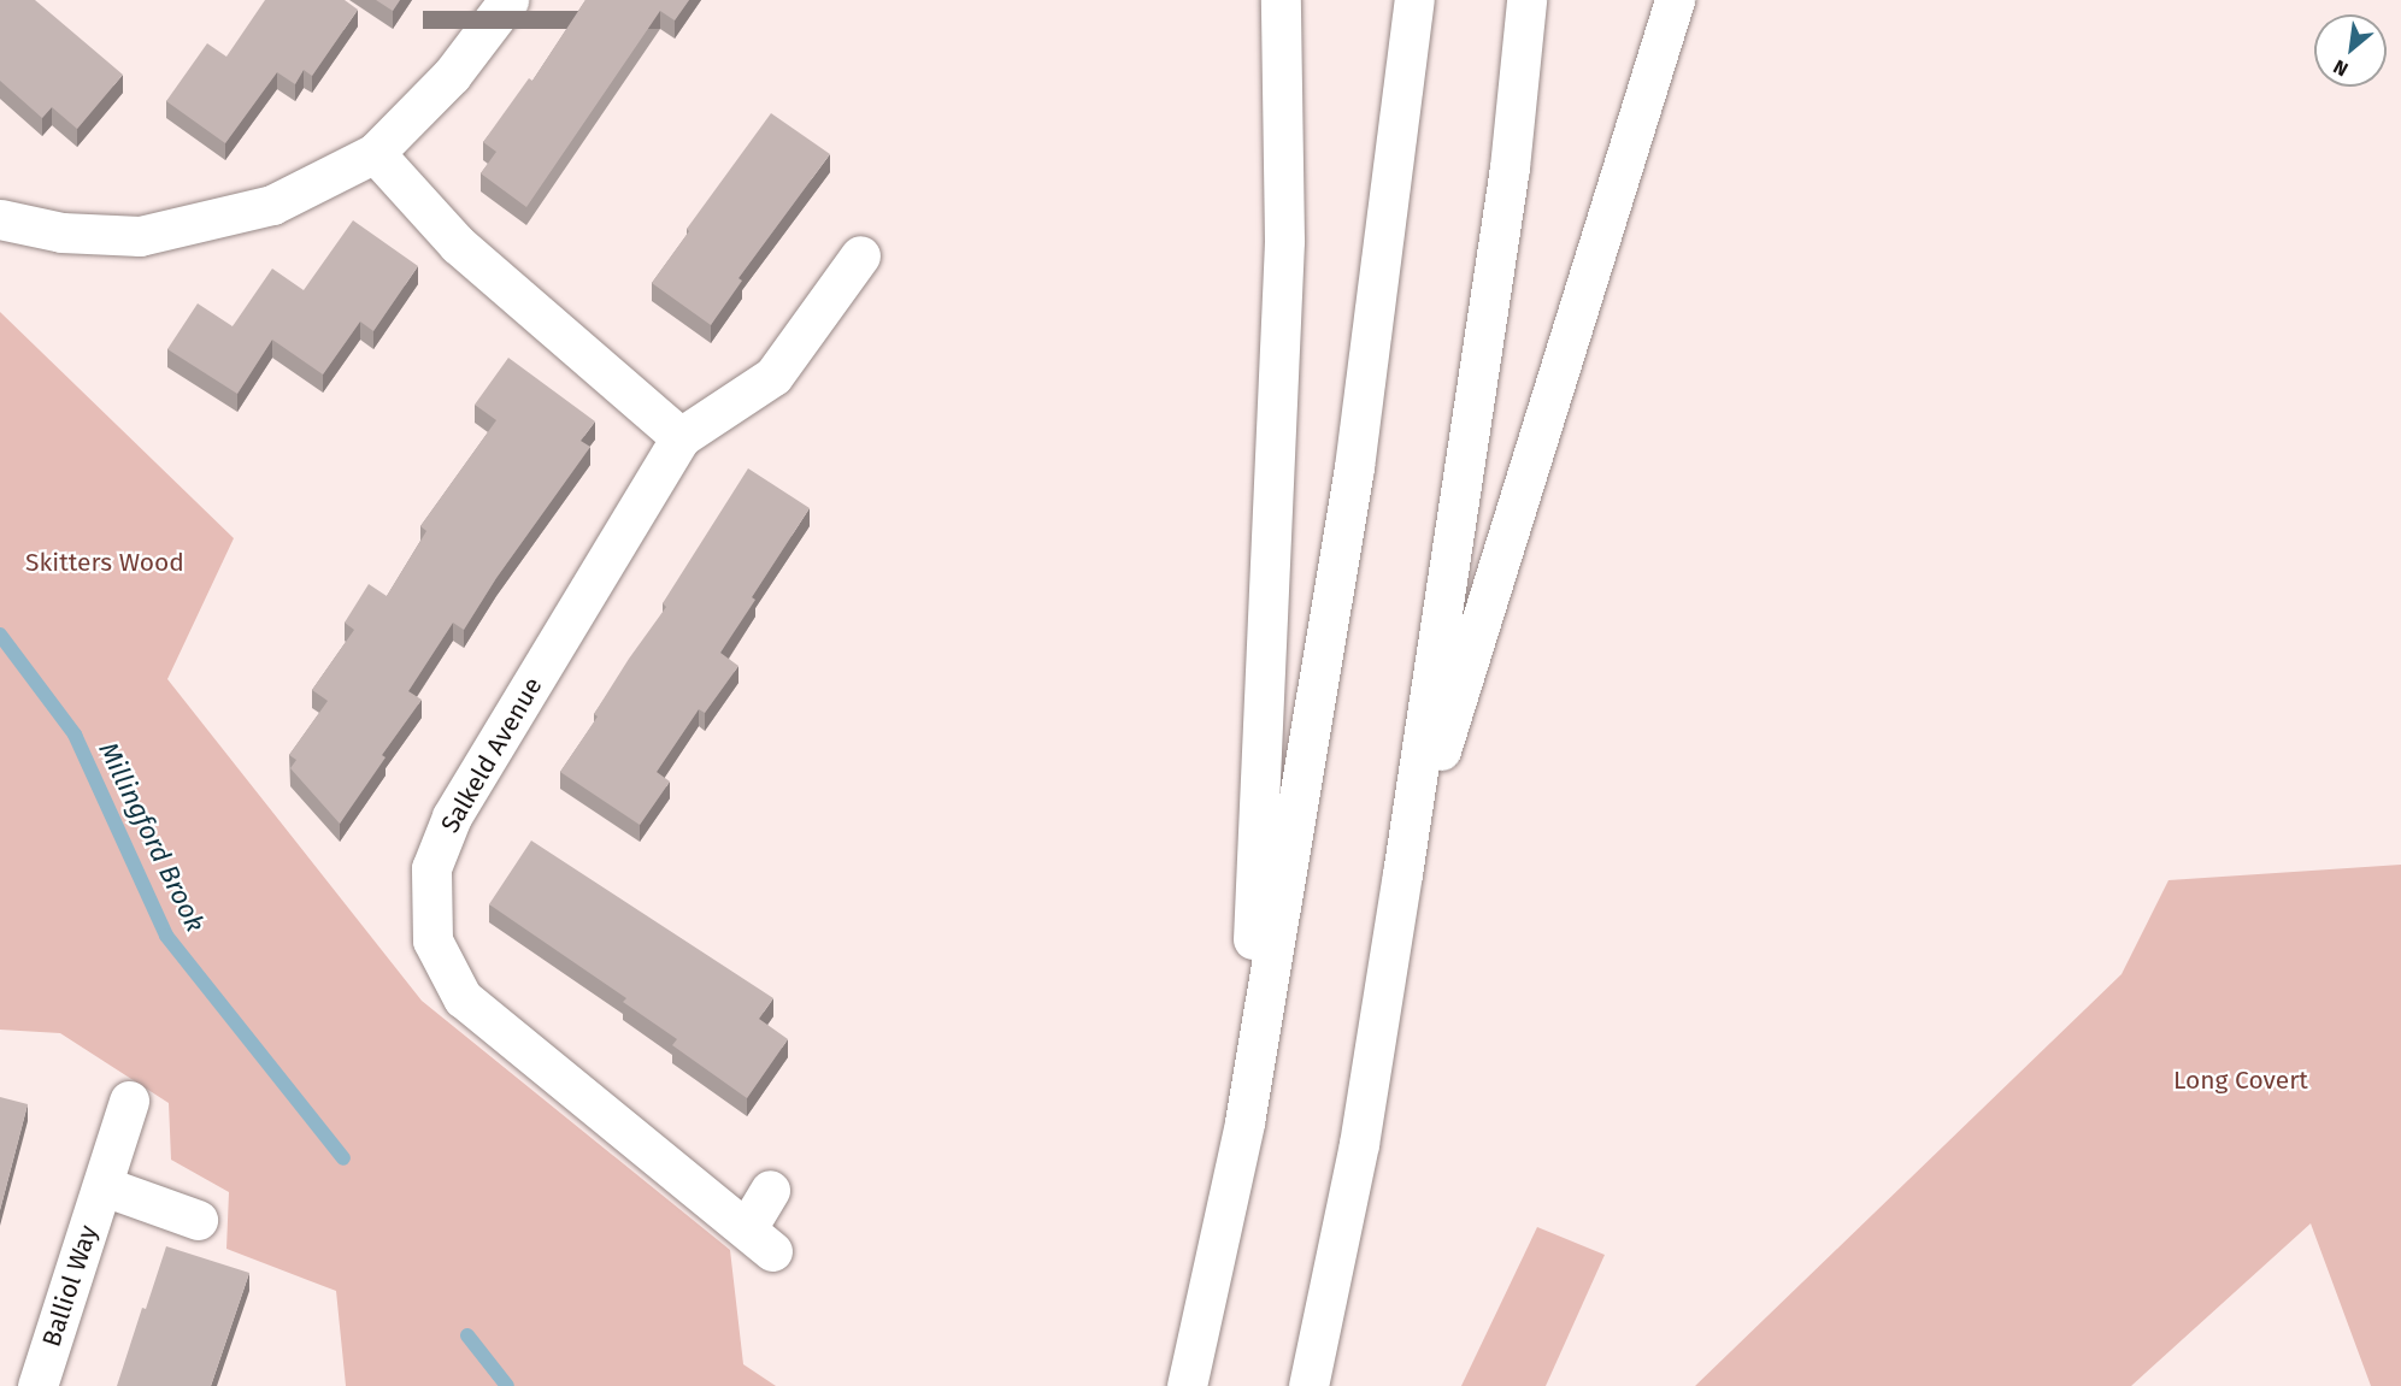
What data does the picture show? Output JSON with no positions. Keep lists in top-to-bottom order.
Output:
{
  "streets": {
    "main road": ["Salkeld Avenue", "Balliol Way"]
  },
  "water": ["Millingford Brook"],
  "parks": ["Skitters Wood", "Long Covert"],
  "north": "bottom left"
}
